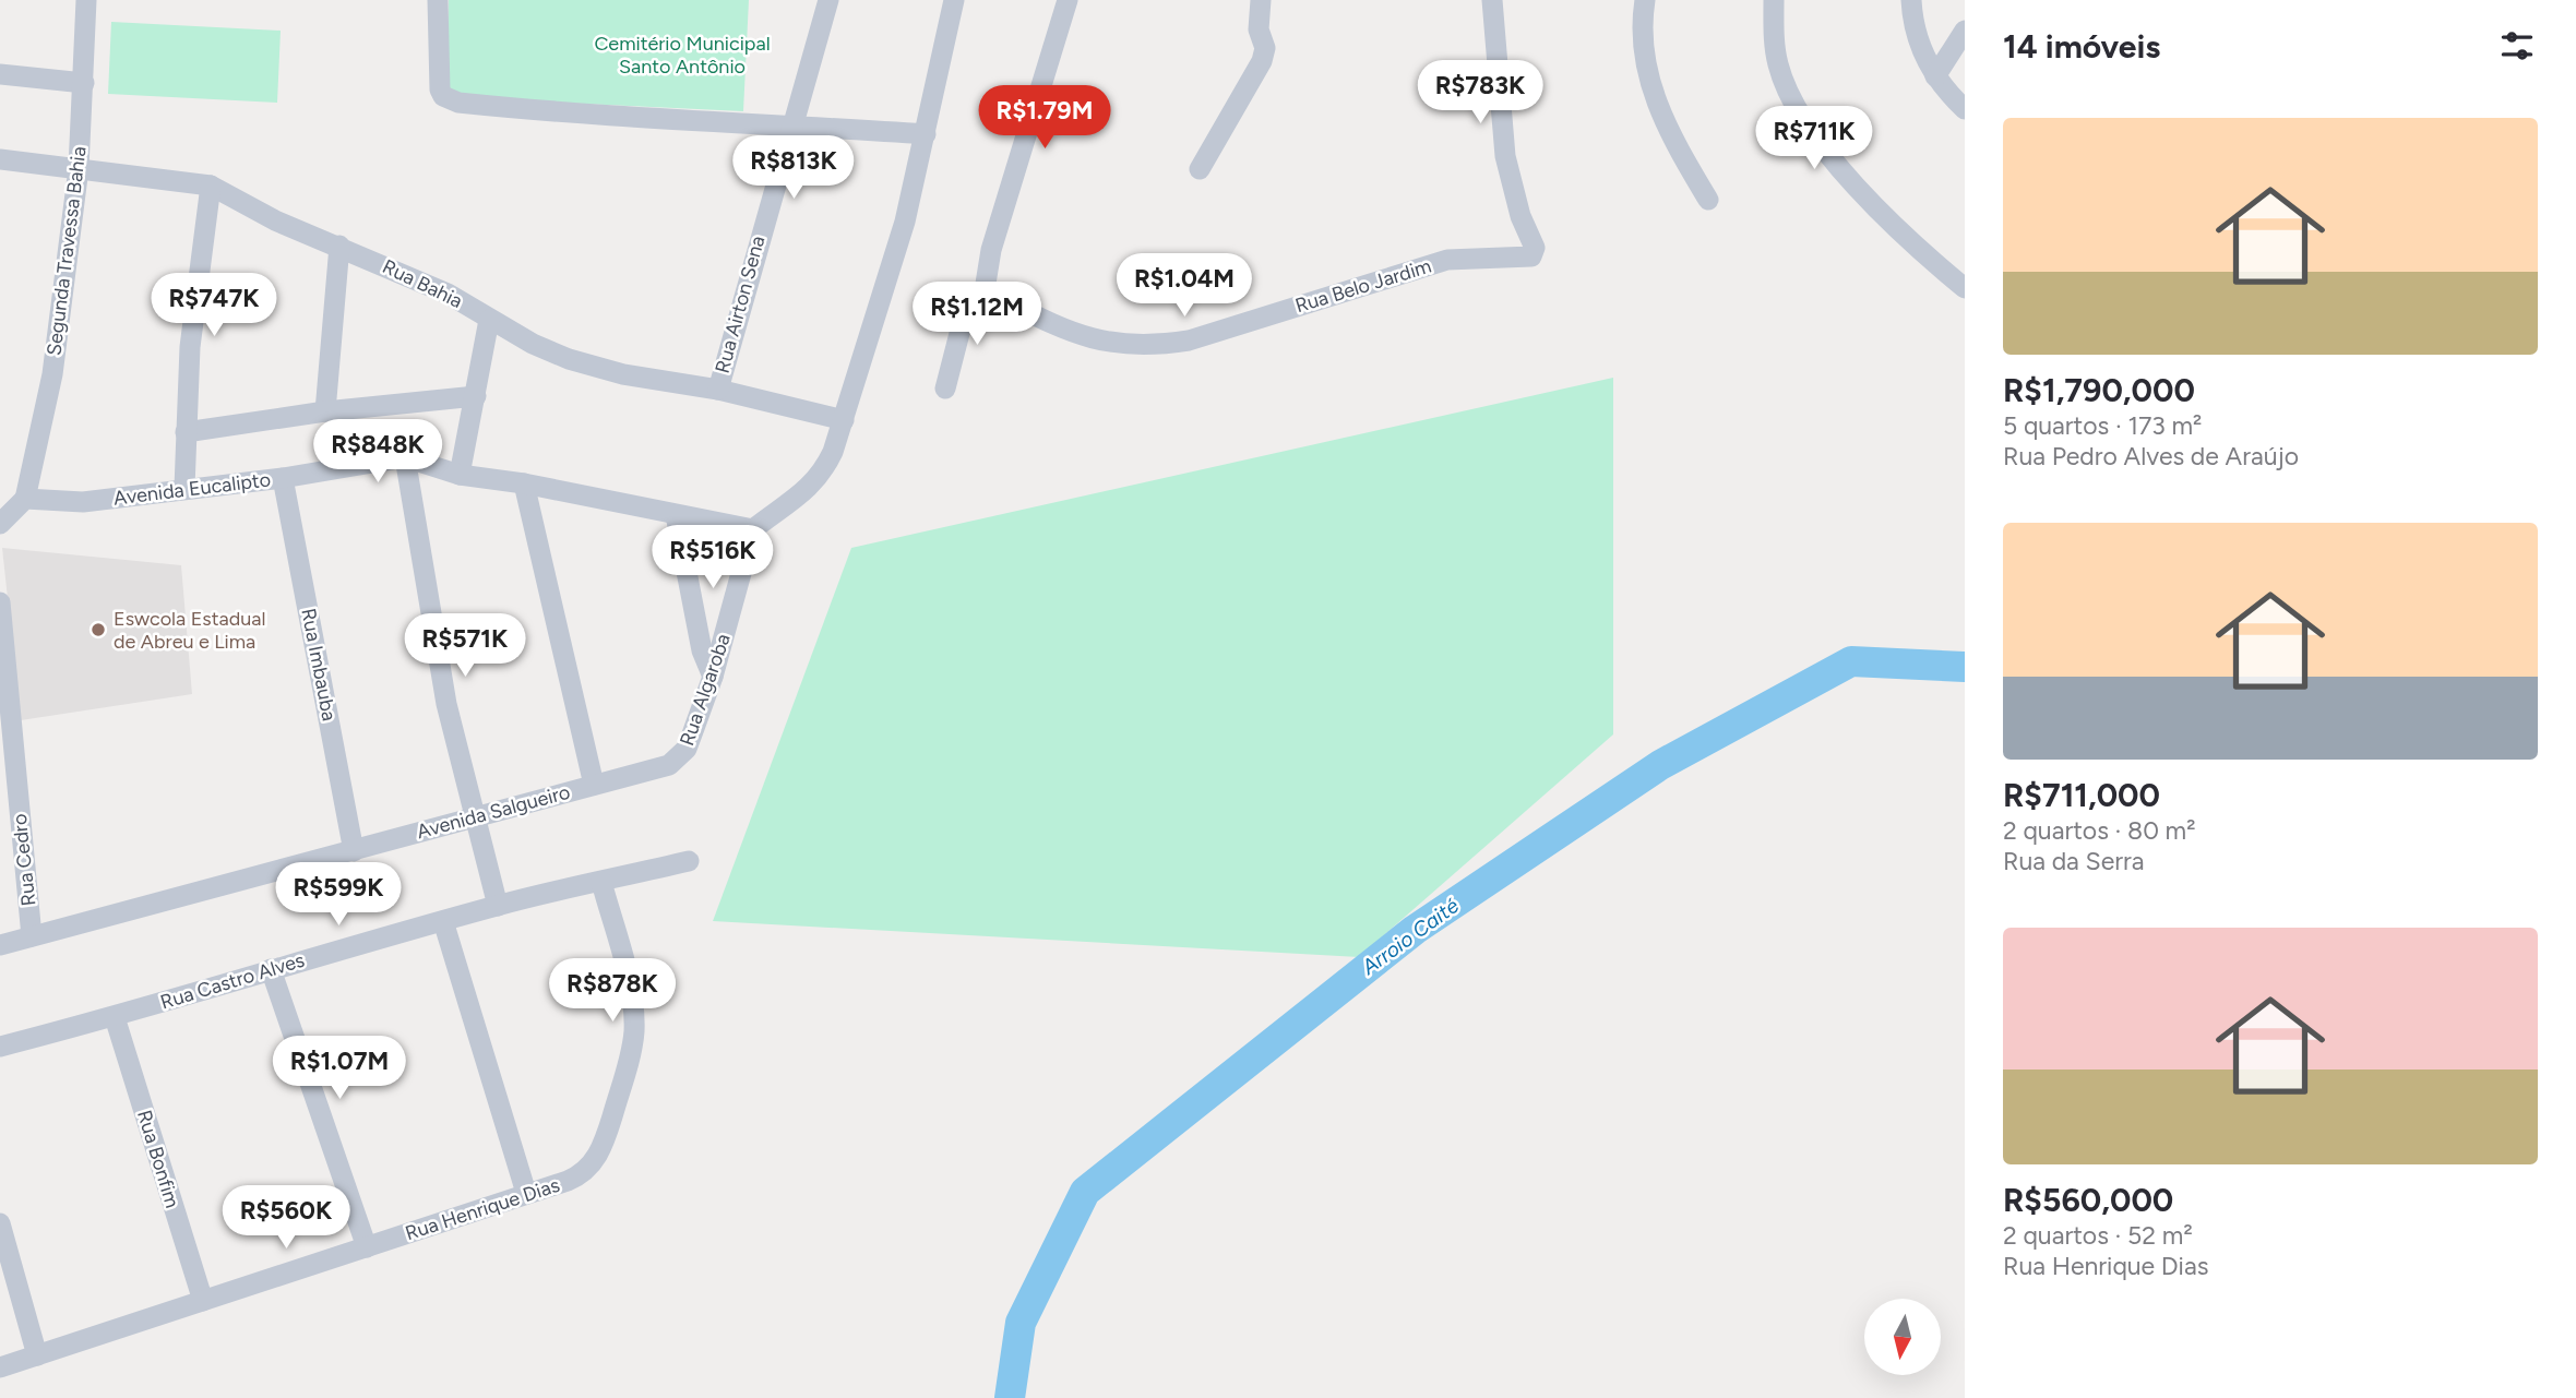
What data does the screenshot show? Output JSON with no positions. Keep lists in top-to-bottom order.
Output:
{
  "streets": {
    "street": [
      "Segunda Travessa Bahia",
      "Rua Bahia",
      "Rua Belo Jardim",
      "Rua Airton Sena",
      "Avenida Eucalipto",
      "Rua Imbauba",
      "Rua Algaroba",
      "Avenida Salgueiro",
      "Rua Cedro",
      "Rua Castro Alves",
      "Rua Bonfim",
      "Rua Henrique Dias"
    ]
  },
  "crossings": [
    ["Segunda Travessa Bahia", "Rua Bahia"],
    ["Segunda Travessa Bahia", "Avenida Eucalipto"],
    ["Rua Bahia", "Rua Airton Sena"],
    ["Avenida Eucalipto", "Rua Imbauba"],
    ["Avenida Eucalipto", "Rua Algaroba"],
    ["Rua Imbauba", "Avenida Salgueiro"],
    ["Rua Algaroba", "Avenida Salgueiro"],
    ["Avenida Salgueiro", "Rua Cedro"],
    ["Rua Castro Alves", "Rua Bonfim"],
    ["Rua Castro Alves", "Rua Henrique Dias"],
    ["Rua Bonfim", "Rua Henrique Dias"]
  ],
  "water": ["Arroio Caité"],
  "parks": ["Cemitério Municipal Santo Antônio"],
  "places": ["Eswcola Estadual de Abreu e Lima"],
  "north": "bottom",
  "page": {
    "heading": "14 imóveis",
    "price": [
      "R$783K",
      "R$1.79M",
      "R$711K",
      "R$813K",
      "R$1.04M",
      "R$747K",
      "R$1.12M",
      "R$848K",
      "R$516K",
      "R$571K",
      "R$599K",
      "R$878K",
      "R$1.07M",
      "R$560K"
    ],
    "list": [
      {
        "name": "R$1,790,000",
        "note": "5 quartos · 173 m² · Rua Pedro Alves de Araújo"
      },
      {
        "name": "R$711,000",
        "note": "2 quartos · 80 m² · Rua da Serra"
      },
      {
        "name": "R$560,000",
        "note": "2 quartos · 52 m² · Rua Henrique Dias"
      }
    ]
  }
}
